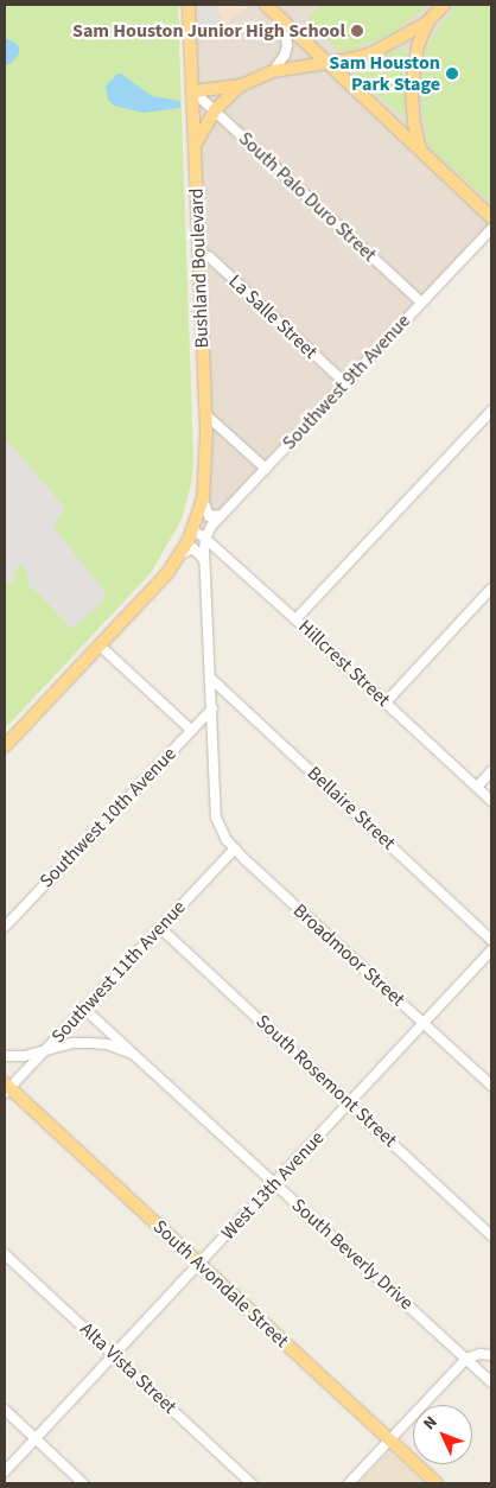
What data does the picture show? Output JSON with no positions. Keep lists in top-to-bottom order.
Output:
{
  "streets": {
    "main road": ["Bushland Boulevard", "Southwest 9th Avenue", "South Avondale Street"],
    "street": [
      "South Palo Duro Street",
      "La Salle Street",
      "Hillcrest Street",
      "Bellaire Street",
      "Southwest 10th Avenue",
      "Broadmoor Street",
      "Southwest 11th Avenue",
      "South Rosemont Street",
      "West 13th Avenue",
      "South Beverly Drive",
      "Alta Vista Street"
    ]
  },
  "crossings": [
    ["South Palo Duro Street", "Bushland Boulevard"],
    ["South Palo Duro Street", "Southwest 9th Avenue"],
    ["Bushland Boulevard", "La Salle Street"],
    ["Bushland Boulevard", "Southwest 9th Avenue"],
    ["Bushland Boulevard", "Hillcrest Street"],
    ["Bushland Boulevard", "Bellaire Street"],
    ["Bushland Boulevard", "Southwest 10th Avenue"],
    ["Bushland Boulevard", "Broadmoor Street"],
    ["La Salle Street", "Southwest 9th Avenue"],
    ["Southwest 9th Avenue", "Hillcrest Street"],
    ["Broadmoor Street", "Southwest 11th Avenue"],
    ["Broadmoor Street", "West 13th Avenue"],
    ["Southwest 11th Avenue", "South Rosemont Street"],
    ["Southwest 11th Avenue", "South Beverly Drive"],
    ["Southwest 11th Avenue", "South Avondale Street"],
    ["South Rosemont Street", "West 13th Avenue"],
    ["West 13th Avenue", "South Beverly Drive"],
    ["West 13th Avenue", "South Avondale Street"],
    ["West 13th Avenue", "Alta Vista Street"]
  ],
  "places": ["Sam Houston Junior High School", "Sam Houston Park Stage"],
  "north": "top left"
}
